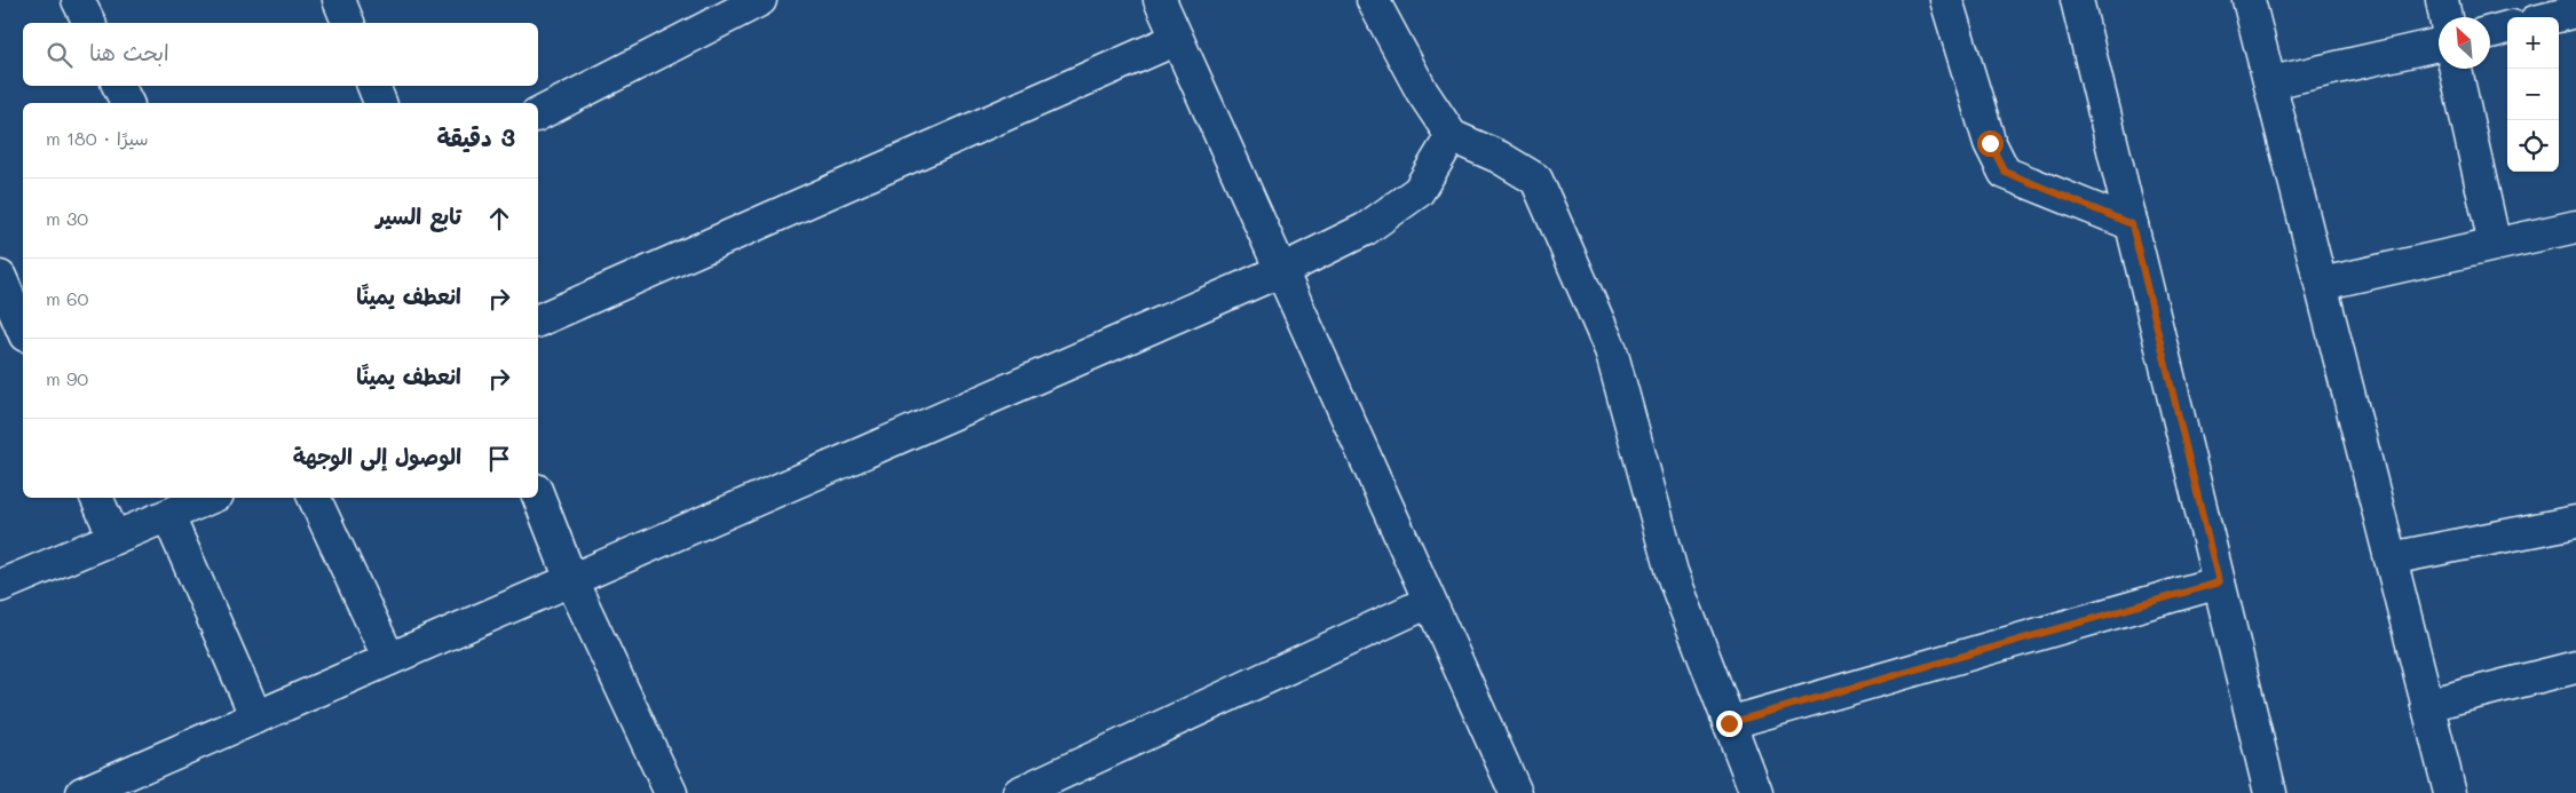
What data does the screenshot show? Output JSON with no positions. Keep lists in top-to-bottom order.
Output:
{
  "north": "top left",
  "page": {
    "map_buttons": ["+", "−"],
    "search": "ابحث هنا",
    "heading": ["3 دقيقة", "سيرًا · 180 m"],
    "list": [
      ["تابع السير", "30 m"],
      ["انعطف يمينًا", "60 m"],
      ["انعطف يمينًا", "90 m"],
      "الوصول إلى الوجهة"
    ]
  }
}
